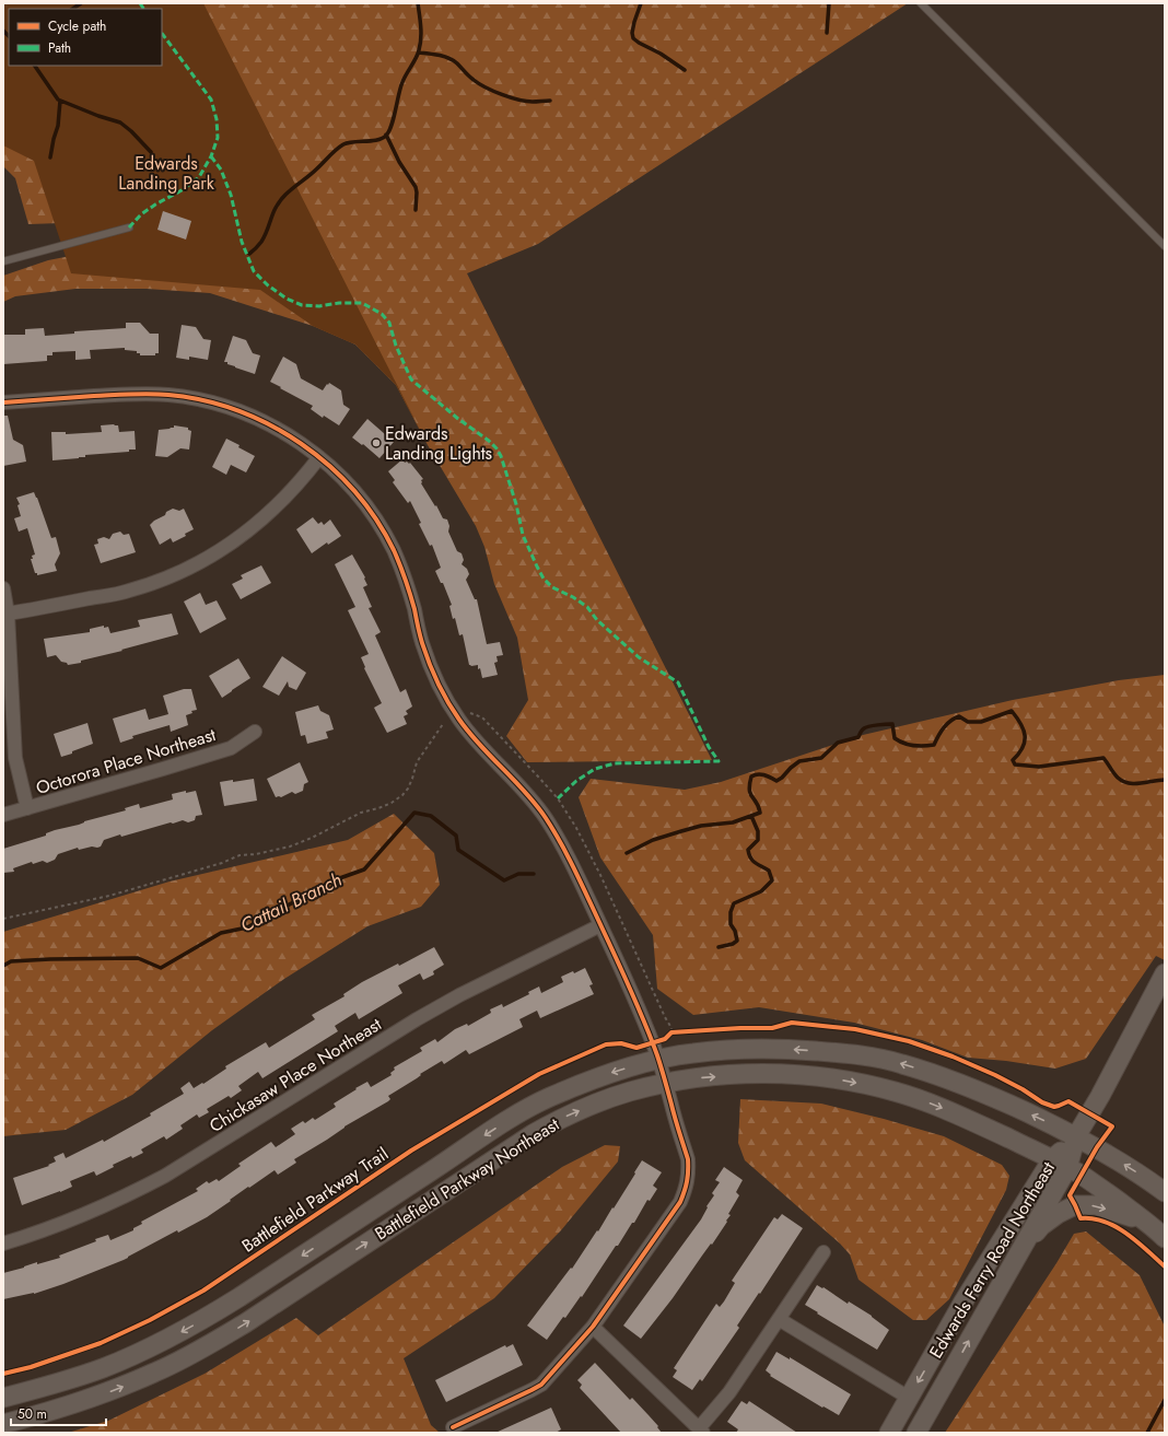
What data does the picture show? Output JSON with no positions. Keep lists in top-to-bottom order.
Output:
{
  "streets": {
    "main road": ["Battlefield Parkway Northeast", "Edwards Ferry Road Northeast"],
    "street": ["Octorora Place Northeast", "Chickasaw Place Northeast"],
    "cycle path": ["Battlefield Parkway Trail"]
  },
  "crossings": [
    ["Battlefield Parkway Northeast", "Edwards Ferry Road Northeast"]
  ],
  "water": ["Cattail Branch"],
  "parks": ["Edwards Landing Park"],
  "places": ["Edwards Landing Lights"],
  "legend": ["Cycle path", "Path"],
  "scale_bar": "50 m"
}
